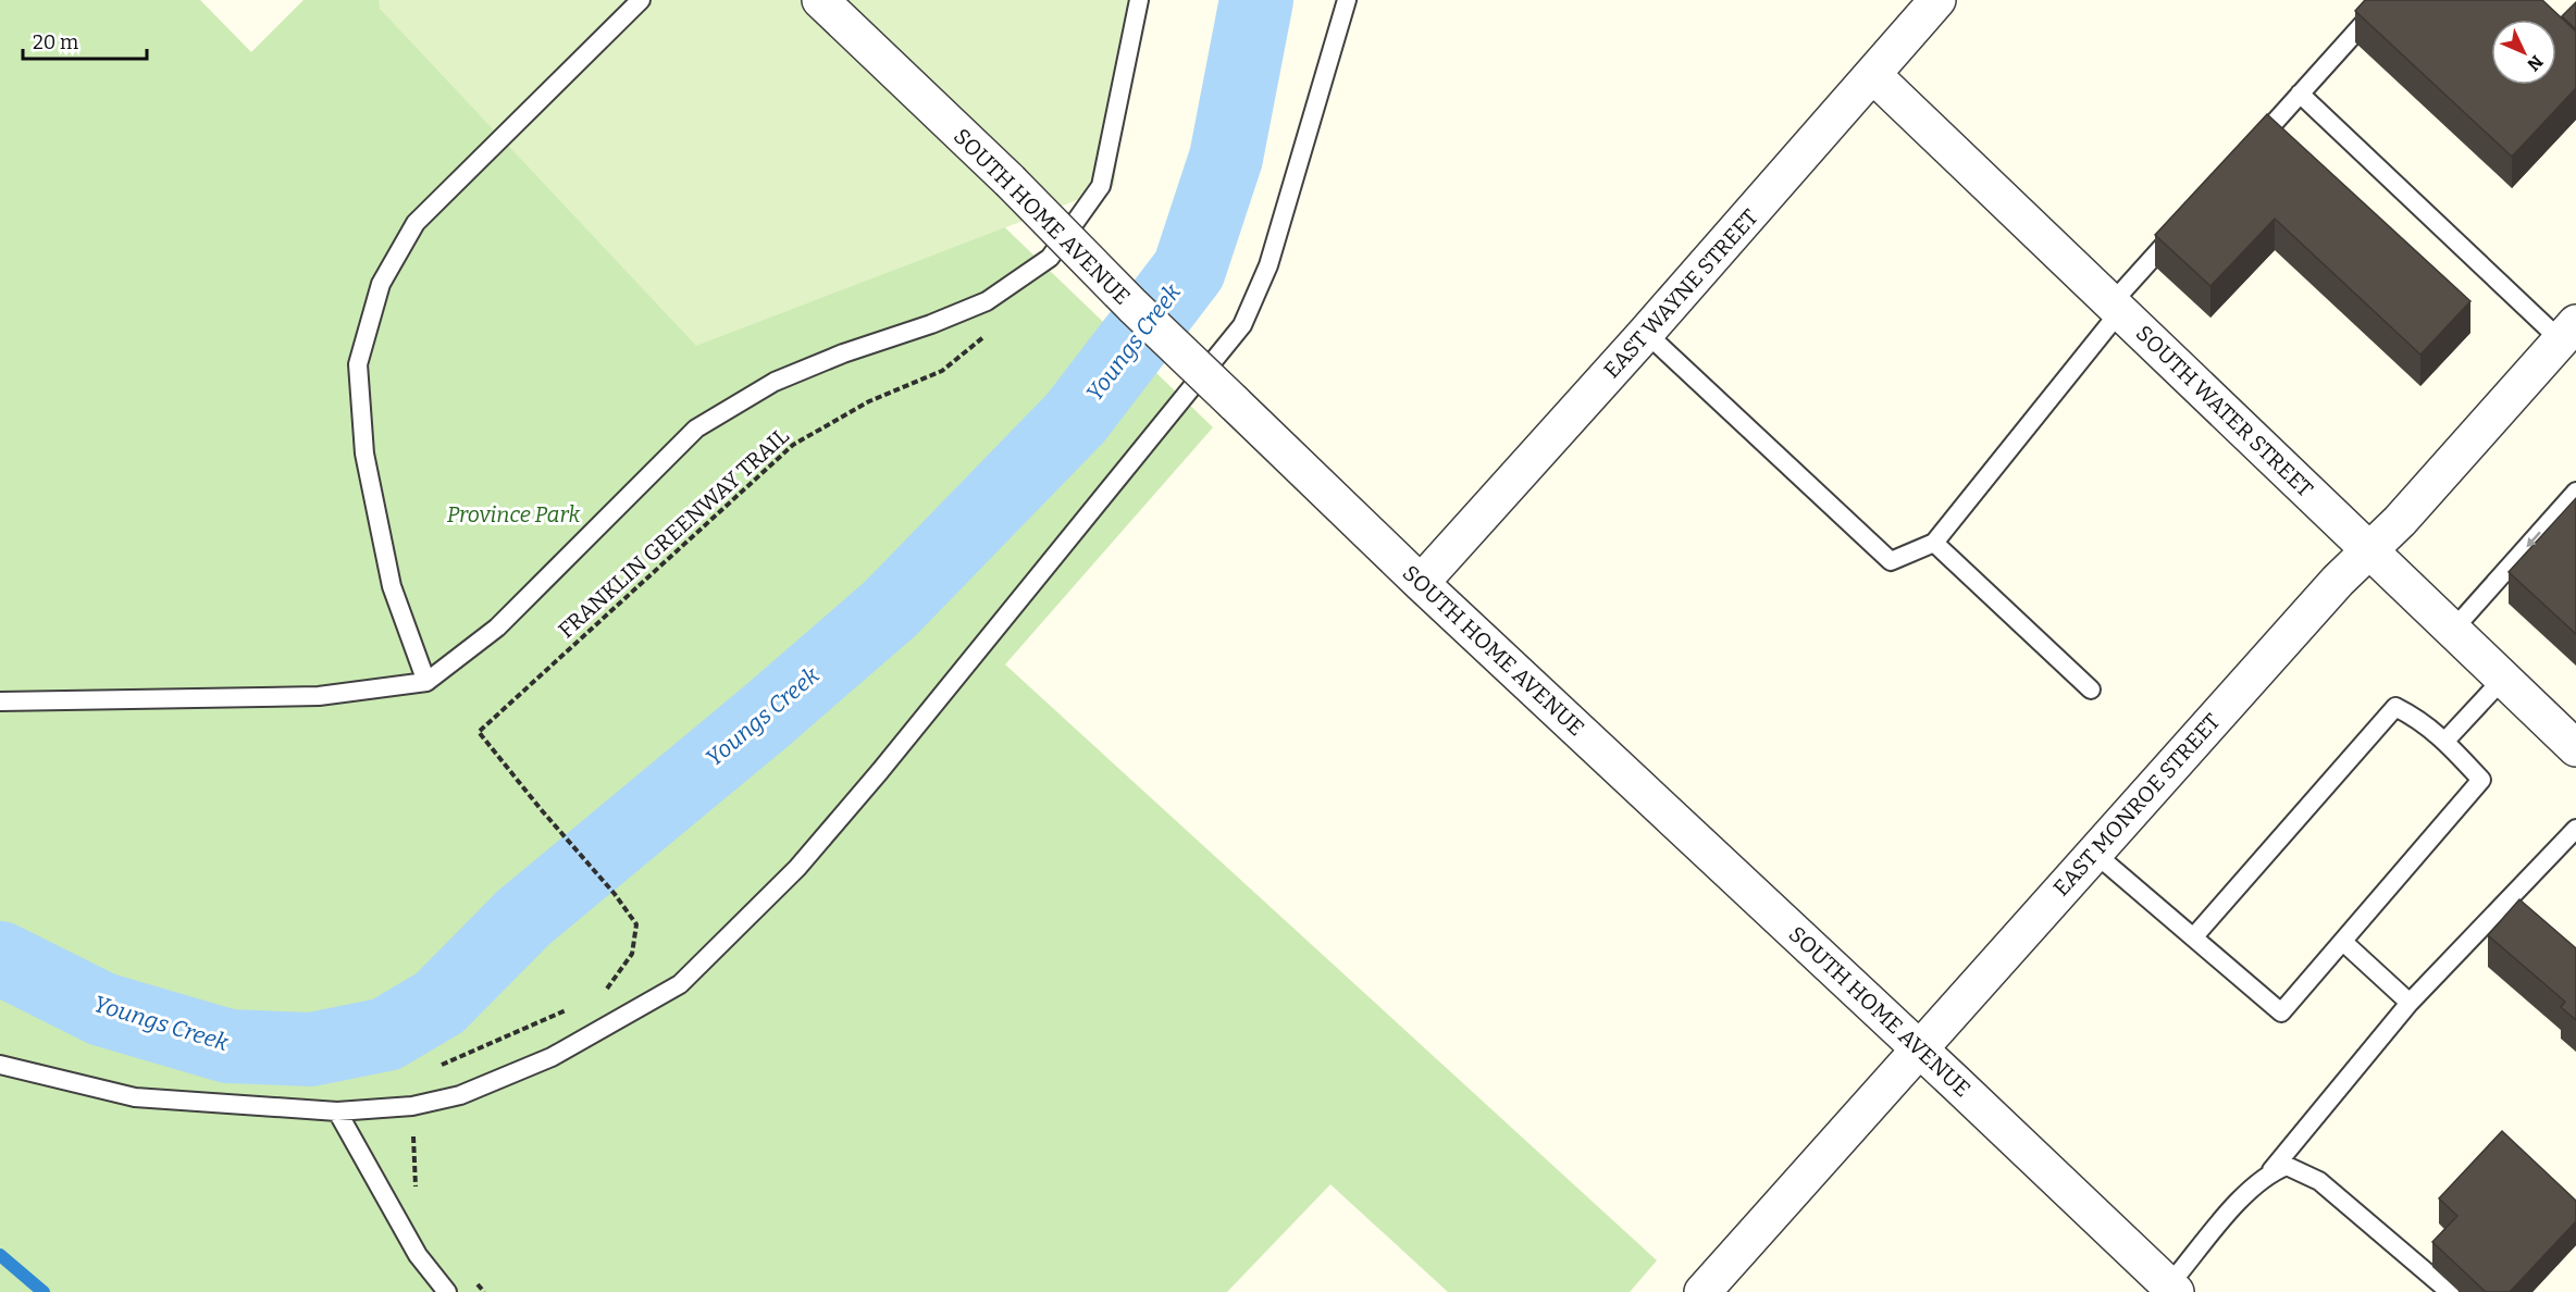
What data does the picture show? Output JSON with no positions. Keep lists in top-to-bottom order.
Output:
{
  "streets": {
    "street": [
      "SOUTH HOME AVENUE",
      "EAST WAYNE STREET",
      "SOUTH WATER STREET",
      "EAST MONROE STREET"
    ],
    "path": ["FRANKLIN GREENWAY TRAIL"]
  },
  "crossings": [
    ["SOUTH HOME AVENUE", "EAST WAYNE STREET"],
    ["SOUTH HOME AVENUE", "EAST MONROE STREET"],
    ["EAST WAYNE STREET", "SOUTH WATER STREET"],
    ["SOUTH WATER STREET", "EAST MONROE STREET"]
  ],
  "water": ["Youngs Creek"],
  "parks": ["Province Park"],
  "scale_bar": "20 m",
  "north": "bottom right"
}
